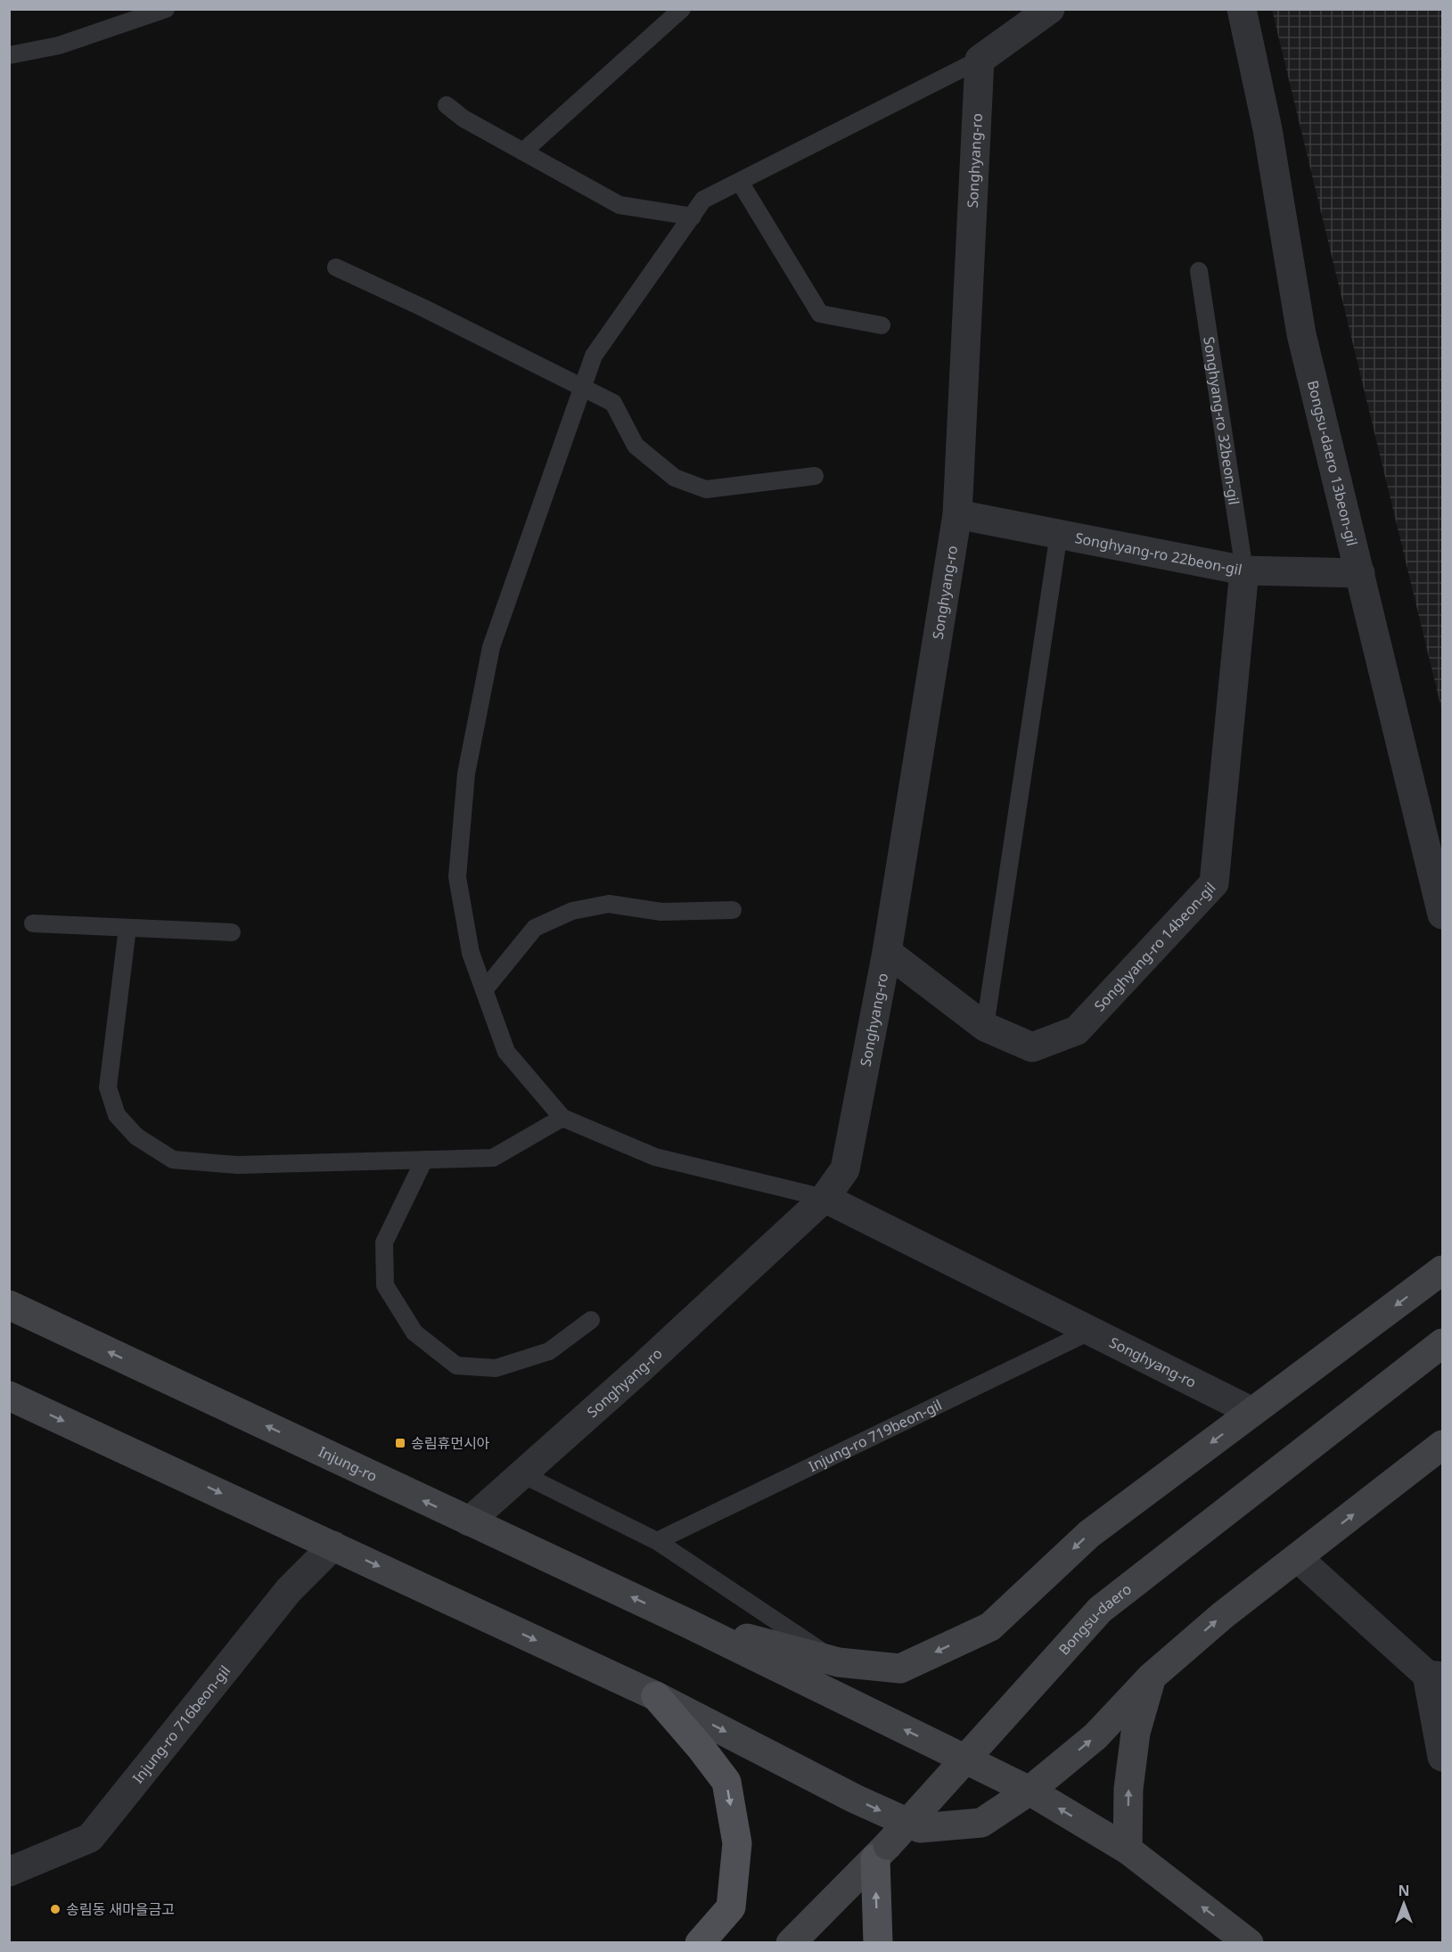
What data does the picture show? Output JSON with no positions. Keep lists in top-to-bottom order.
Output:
{
  "streets": {
    "main road": ["Injung-ro", "Bongsu-daero"],
    "street": [
      "Songhyang-ro",
      "Bongsu-daero 13beon-gil",
      "Songhyang-ro 22beon-gil",
      "Songhyang-ro 14beon-gil",
      "Injung-ro 716beon-gil"
    ],
    "lane": ["Songhyang-ro 32beon-gil", "Injung-ro 719beon-gil"]
  },
  "crossings": [
    ["Songhyang-ro", "Songhyang-ro 22beon-gil"],
    ["Songhyang-ro", "Songhyang-ro 14beon-gil"],
    ["Songhyang-ro", "Injung-ro 719beon-gil"],
    ["Songhyang-ro", "Injung-ro"],
    ["Songhyang-ro 32beon-gil", "Songhyang-ro 22beon-gil"],
    ["Songhyang-ro 32beon-gil", "Songhyang-ro 14beon-gil"],
    ["Bongsu-daero 13beon-gil", "Songhyang-ro 22beon-gil"],
    ["Songhyang-ro 22beon-gil", "Songhyang-ro 14beon-gil"]
  ],
  "places": {
    "transit": ["송림휴먼시아"],
    "other": ["송림동 새마을금고"]
  },
  "north": "top"
}
